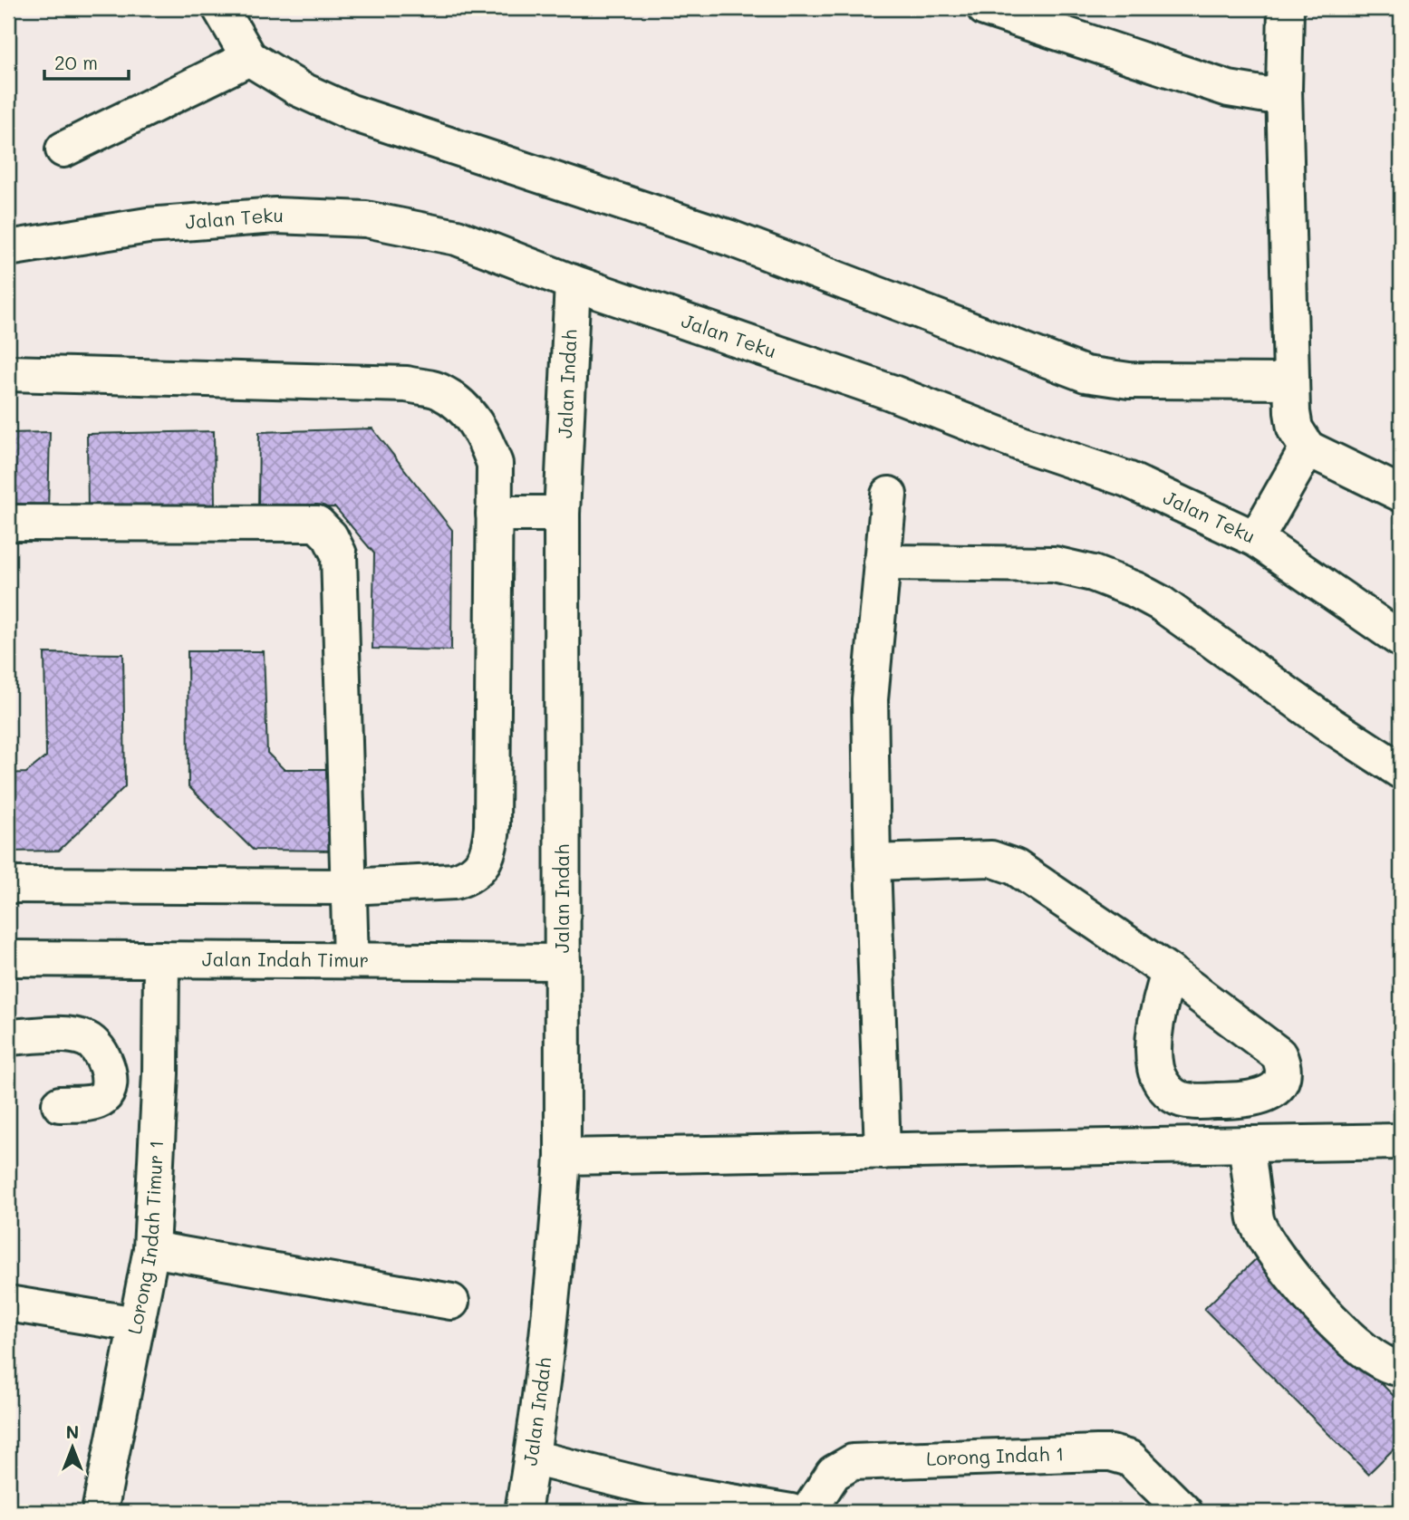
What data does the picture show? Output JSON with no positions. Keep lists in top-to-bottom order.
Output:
{
  "streets": {
    "street": [
      "Jalan Teku",
      "Jalan Indah",
      "Jalan Indah Timur",
      "Lorong Indah Timur 1",
      "Lorong Indah 1"
    ]
  },
  "crossings": [
    ["Jalan Teku", "Jalan Indah"],
    ["Jalan Indah", "Jalan Indah Timur"],
    ["Jalan Indah Timur", "Lorong Indah Timur 1"]
  ],
  "scale_bar": "20 m",
  "north": "top"
}
